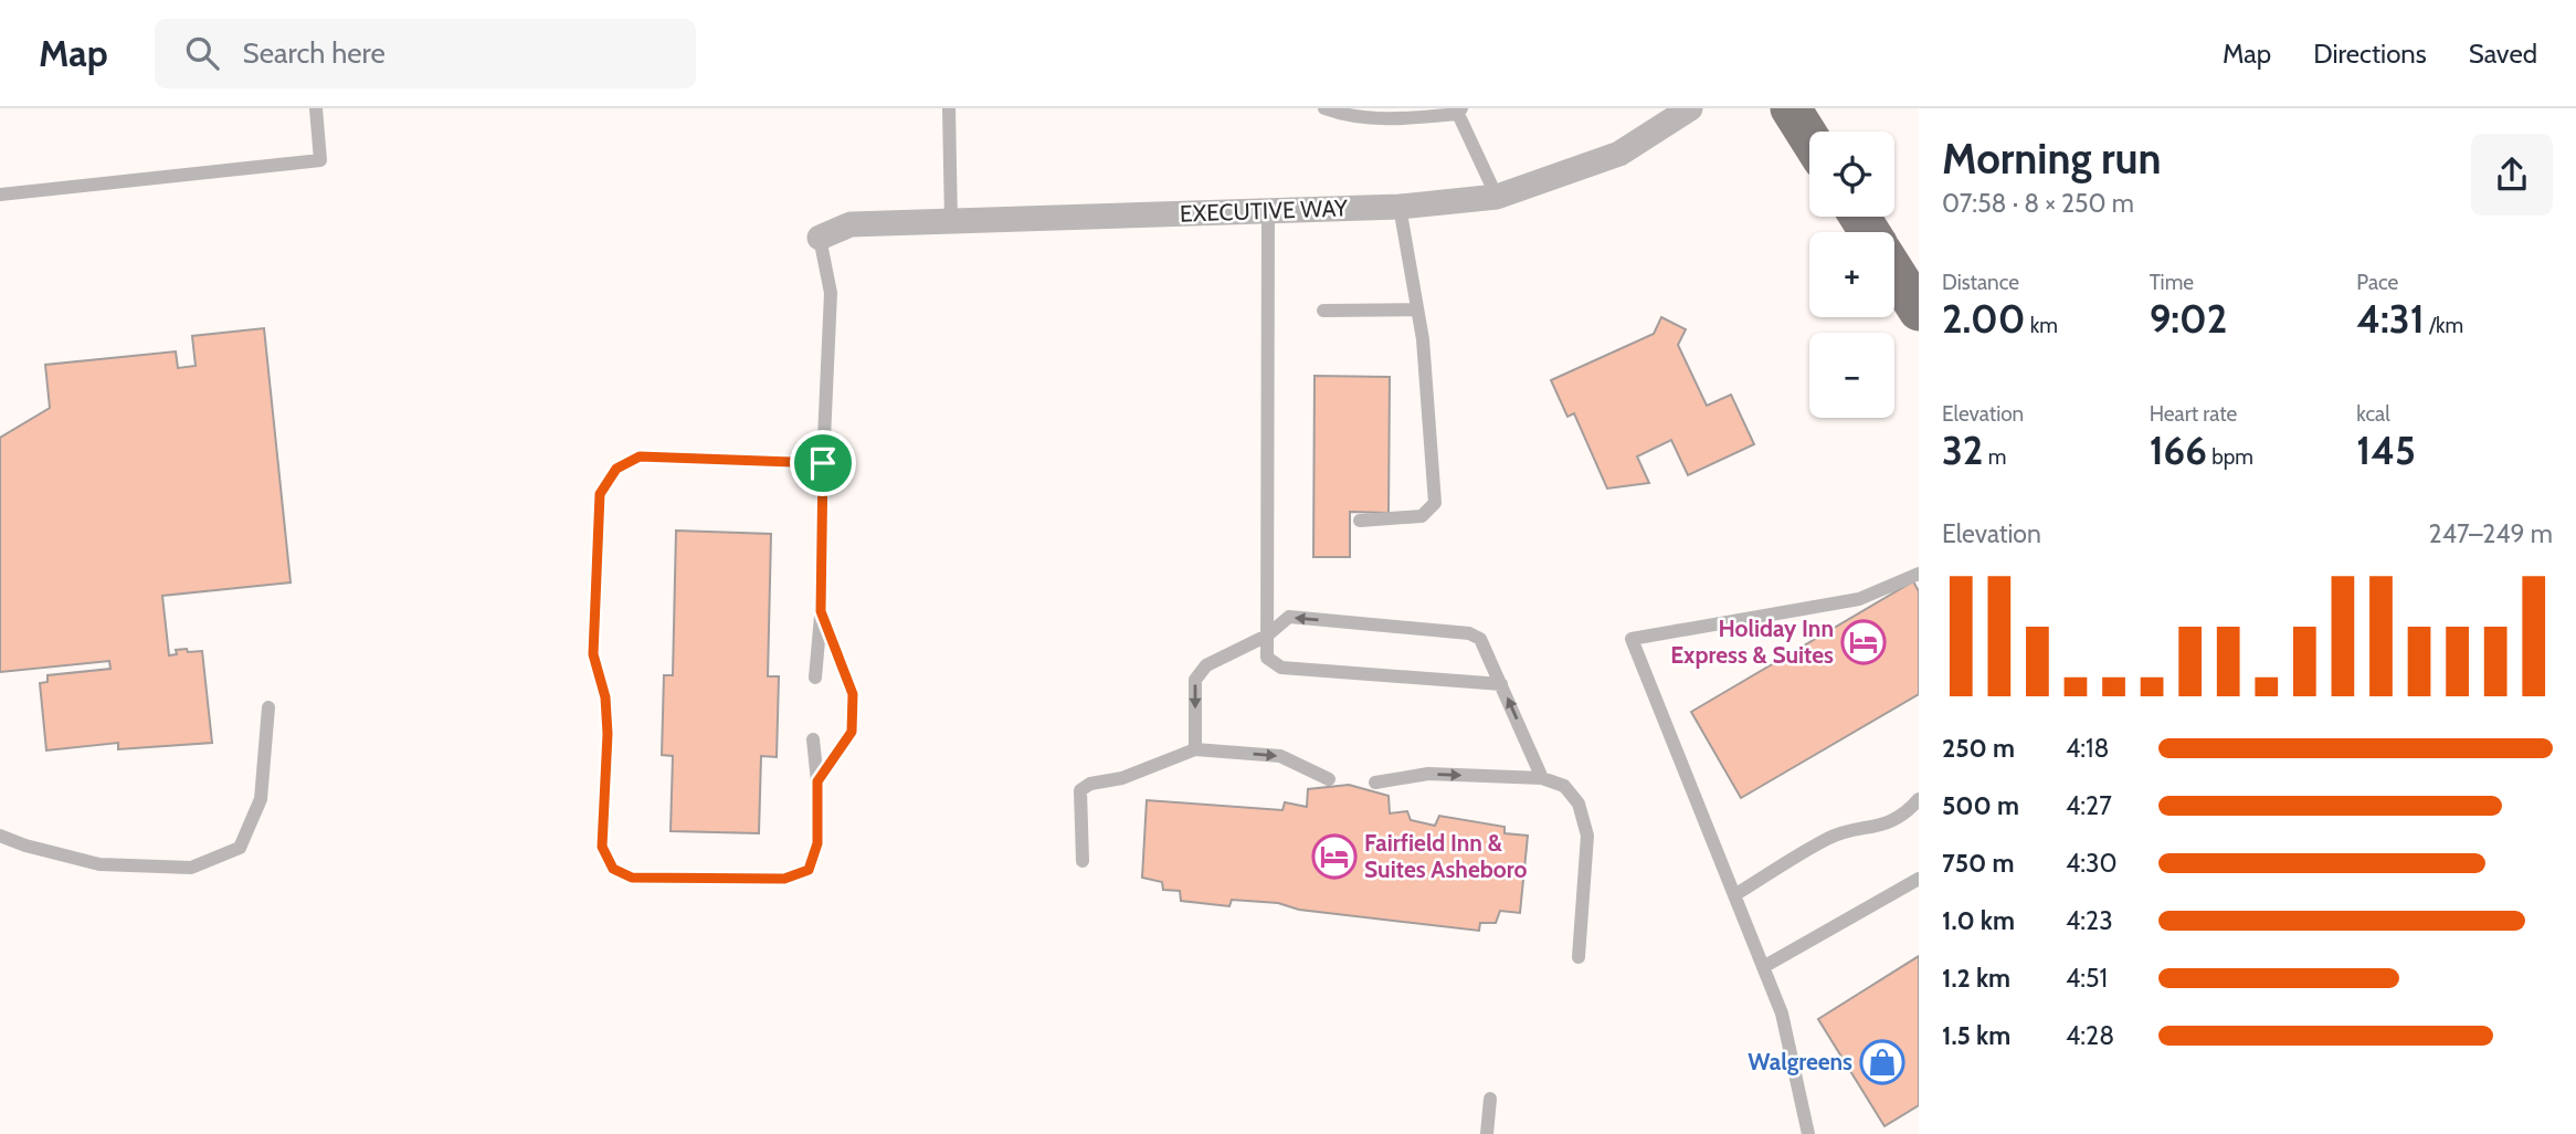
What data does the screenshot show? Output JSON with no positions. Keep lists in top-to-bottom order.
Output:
{
  "streets": {
    "street": ["EXECUTIVE WAY"]
  },
  "places": {
    "hotel": ["Holiday Inn Express & Suites", "Fairfield Inn & Suites Asheboro"],
    "shop": ["Walgreens"]
  },
  "page": {
    "header": "Map",
    "search": "Search here",
    "nav": ["Map", "Directions", "Saved"],
    "heading": ["Morning run", "07:58 · 8 × 250 m"],
    "map_buttons": ["+", "−"],
    "stats": [
      ["Distance", "2.00 km"],
      ["Time", "9:02"],
      ["Pace", "4:31 /km"],
      ["Elevation", "32 m"],
      ["Heart rate", "166 bpm"],
      ["kcal", "145"]
    ],
    "chart": ["Elevation", "247–249 m"],
    "list": [
      {
        "name": "250 m",
        "note": "4:18"
      },
      {
        "name": "500 m",
        "note": "4:27"
      },
      {
        "name": "750 m",
        "note": "4:30"
      },
      {
        "name": "1.0 km",
        "note": "4:23"
      },
      {
        "name": "1.2 km",
        "note": "4:51"
      },
      {
        "name": "1.5 km",
        "note": "4:28"
      }
    ]
  }
}
